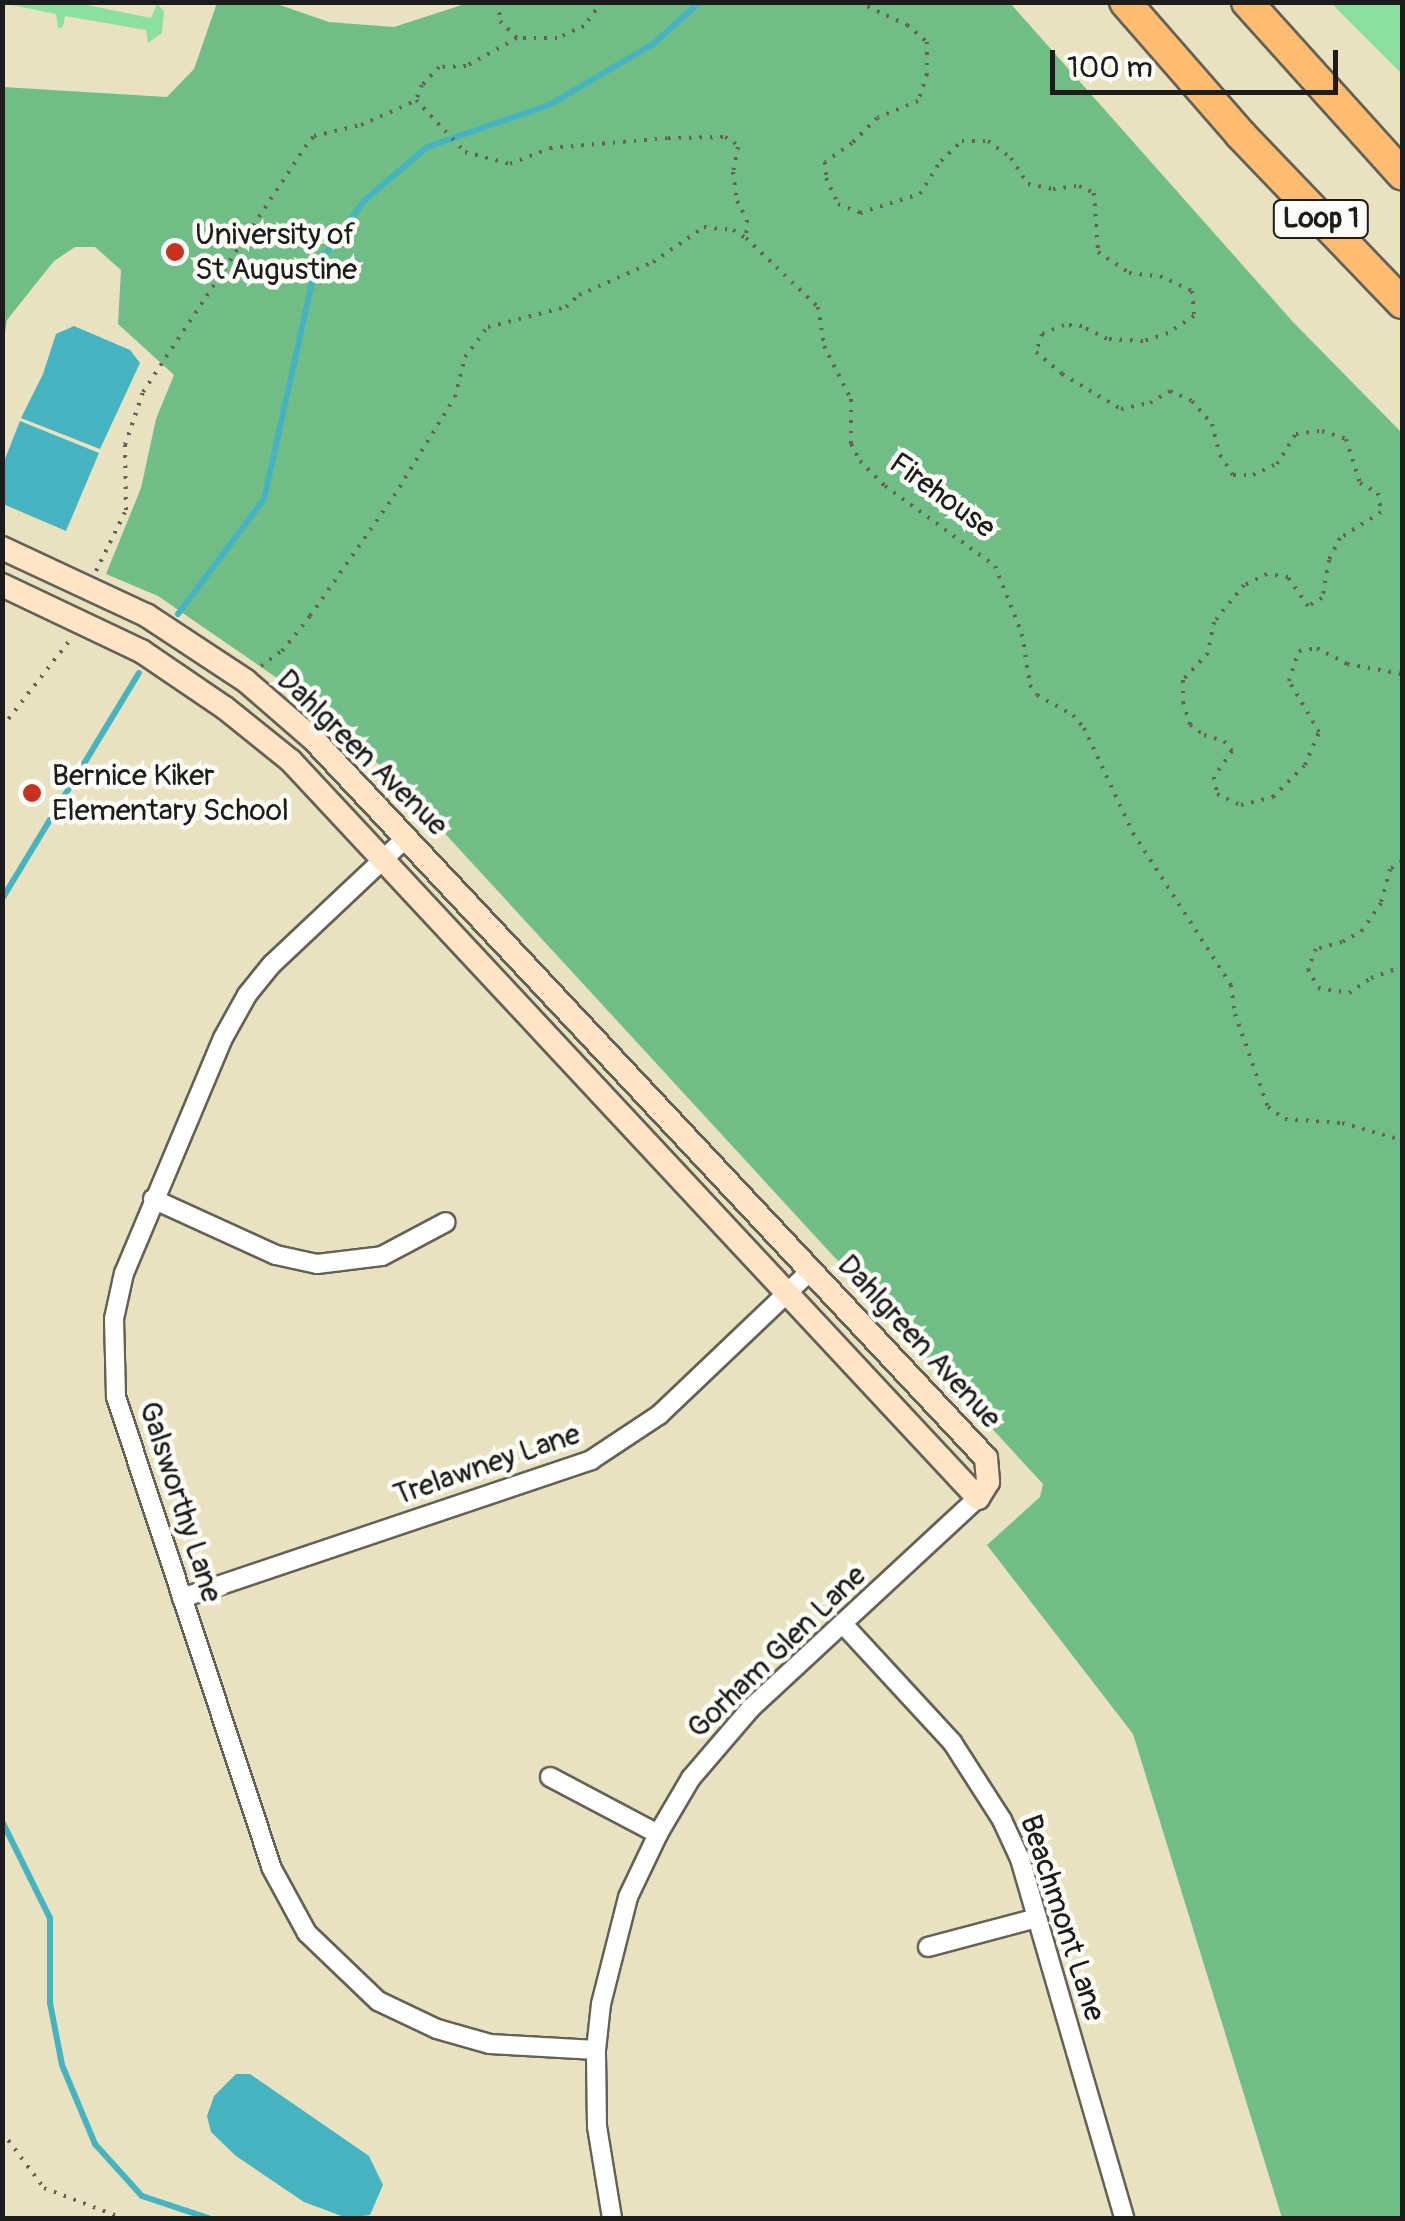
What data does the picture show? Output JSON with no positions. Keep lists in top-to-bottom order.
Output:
{
  "streets": {
    "highway": ["Loop 1"],
    "street": [
      "Dahlgreen Avenue",
      "Trelawney Lane",
      "Galsworthy Lane",
      "Gorham Glen Lane",
      "Beachmont Lane"
    ],
    "path": ["Firehouse"]
  },
  "crossings": [
    ["Dahlgreen Avenue", "Trelawney Lane"],
    ["Dahlgreen Avenue", "Galsworthy Lane"],
    ["Dahlgreen Avenue", "Gorham Glen Lane"],
    ["Trelawney Lane", "Galsworthy Lane"],
    ["Galsworthy Lane", "Gorham Glen Lane"],
    ["Gorham Glen Lane", "Beachmont Lane"]
  ],
  "places": ["University of St Augustine", "Bernice Kiker Elementary School"],
  "scale_bar": "100 m"
}
